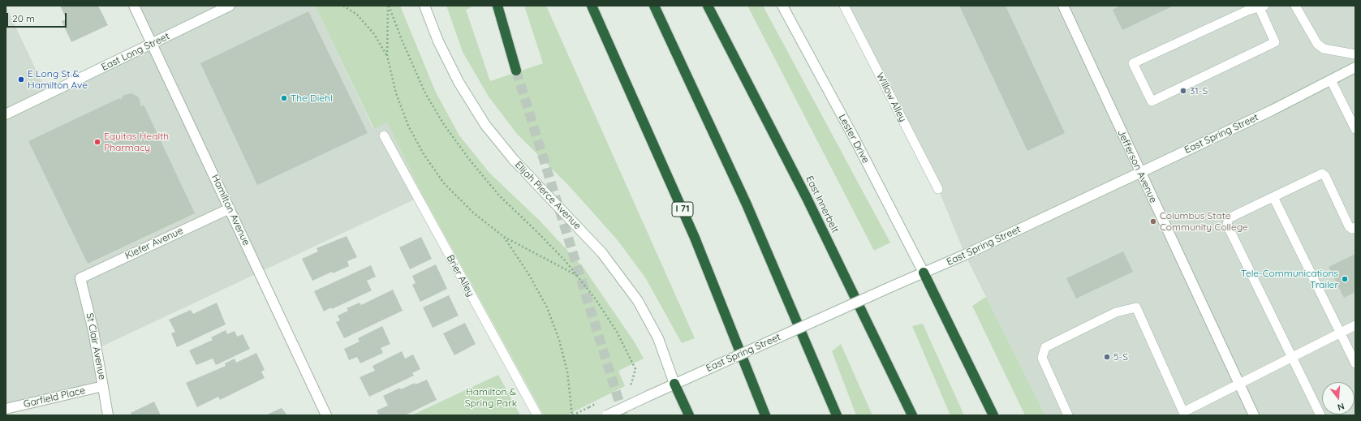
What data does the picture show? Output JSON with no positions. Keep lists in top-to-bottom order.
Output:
{
  "streets": {
    "highway": ["East Innerbelt", "I 71"],
    "street": [
      "East Long Street",
      "East Spring Street",
      "Lester Drive",
      "Jefferson Avenue",
      "Elijah Pierce Avenue",
      "Hamilton Avenue",
      "Kiefer Avenue",
      "St Clair Avenue",
      "Garfield Place"
    ],
    "lane": ["Willow Alley", "Brier Alley"]
  },
  "crossings": [
    ["East Long Street", "Hamilton Avenue"],
    ["East Spring Street", "Lester Drive"],
    ["East Spring Street", "Jefferson Avenue"],
    ["East Spring Street", "Elijah Pierce Avenue"],
    ["Hamilton Avenue", "Kiefer Avenue"],
    ["Kiefer Avenue", "St Clair Avenue"],
    ["St Clair Avenue", "Garfield Place"]
  ],
  "parks": ["Hamilton & Spring Park"],
  "places": [
    "E Long St & Hamilton Ave",
    "31-S",
    "The Diehl",
    "Equitas Health Pharmacy",
    "Columbus State Community College",
    "Tele-Communications Trailer",
    "5-S"
  ],
  "scale_bar": "20 m",
  "north": "bottom"
}
